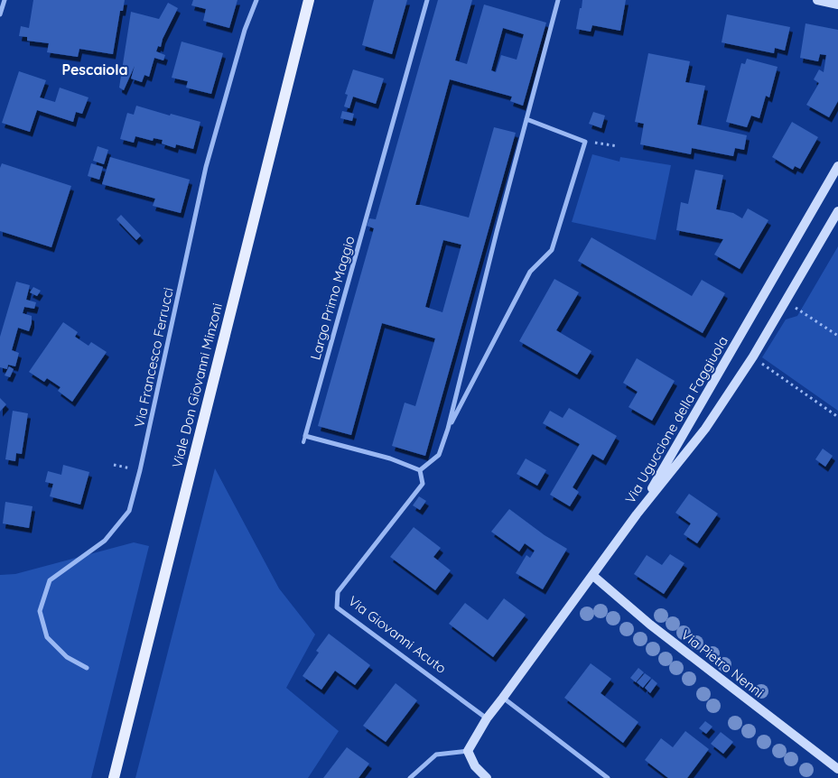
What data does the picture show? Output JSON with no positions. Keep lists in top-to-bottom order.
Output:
{
  "streets": {
    "main road": ["Viale Don Giovanni Minzoni"],
    "street": [
      "Largo Primo Maggio",
      "Via Francesco Ferrucci",
      "Via Uguccione della Faggiuola",
      "Via Giovanni Acuto",
      "Via Pietro Nenni"
    ]
  },
  "crossings": [
    ["Via Uguccione della Faggiuola", "Via Pietro Nenni"]
  ],
  "districts": ["Pescaiola"]
}
